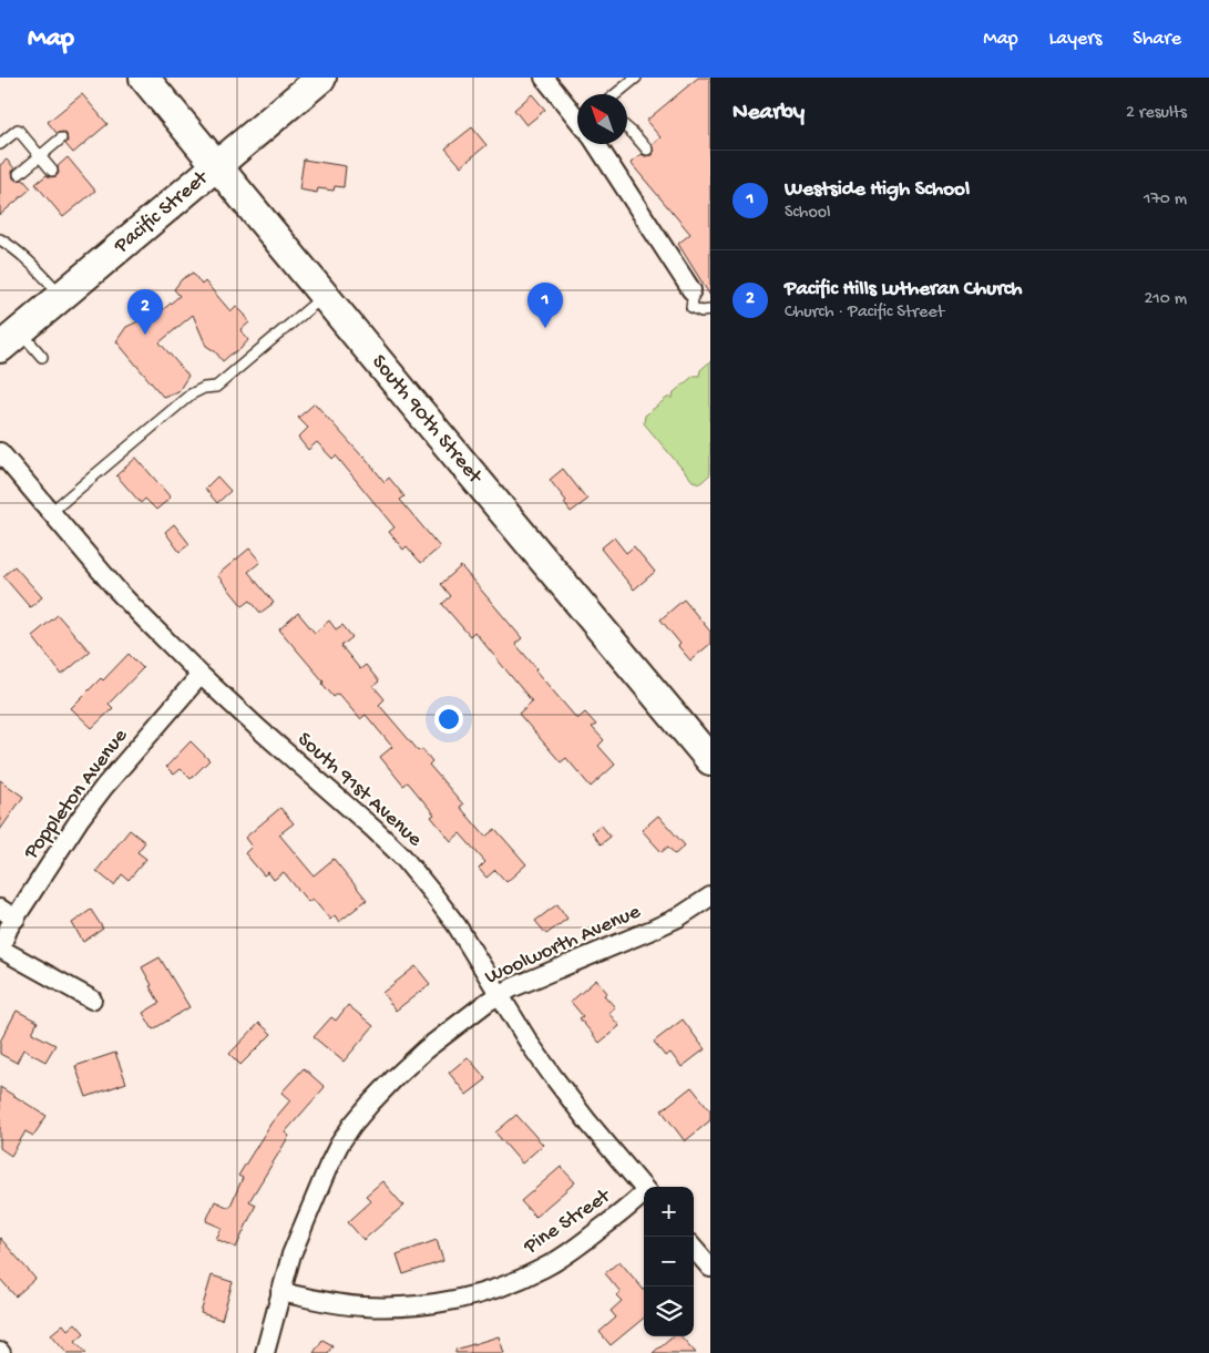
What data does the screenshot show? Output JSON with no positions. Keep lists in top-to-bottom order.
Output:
{
  "streets": {
    "main road": ["Pacific Street", "South 90th Street"],
    "street": [
      "South 91st Avenue",
      "Poppleton Avenue",
      "Woolworth Avenue",
      "Pine Street"
    ]
  },
  "crossings": [
    ["Pacific Street", "South 90th Street"],
    ["South 91st Avenue", "Poppleton Avenue"],
    ["South 91st Avenue", "Woolworth Avenue"],
    ["Woolworth Avenue", "Pine Street"]
  ],
  "north": "top left",
  "page": {
    "header": "Map",
    "nav": ["Map", "Layers", "Share"],
    "heading": ["Nearby", "2 results"],
    "list": [
      {
        "mark": "1",
        "name": "Westside High School",
        "note": "School",
        "value": "170 m"
      },
      {
        "mark": "2",
        "name": "Pacific Hills Lutheran Church",
        "note": "Church · Pacific Street",
        "value": "210 m"
      }
    ],
    "pins": ["1", "2"],
    "map_buttons": ["+", "−"]
  }
}
